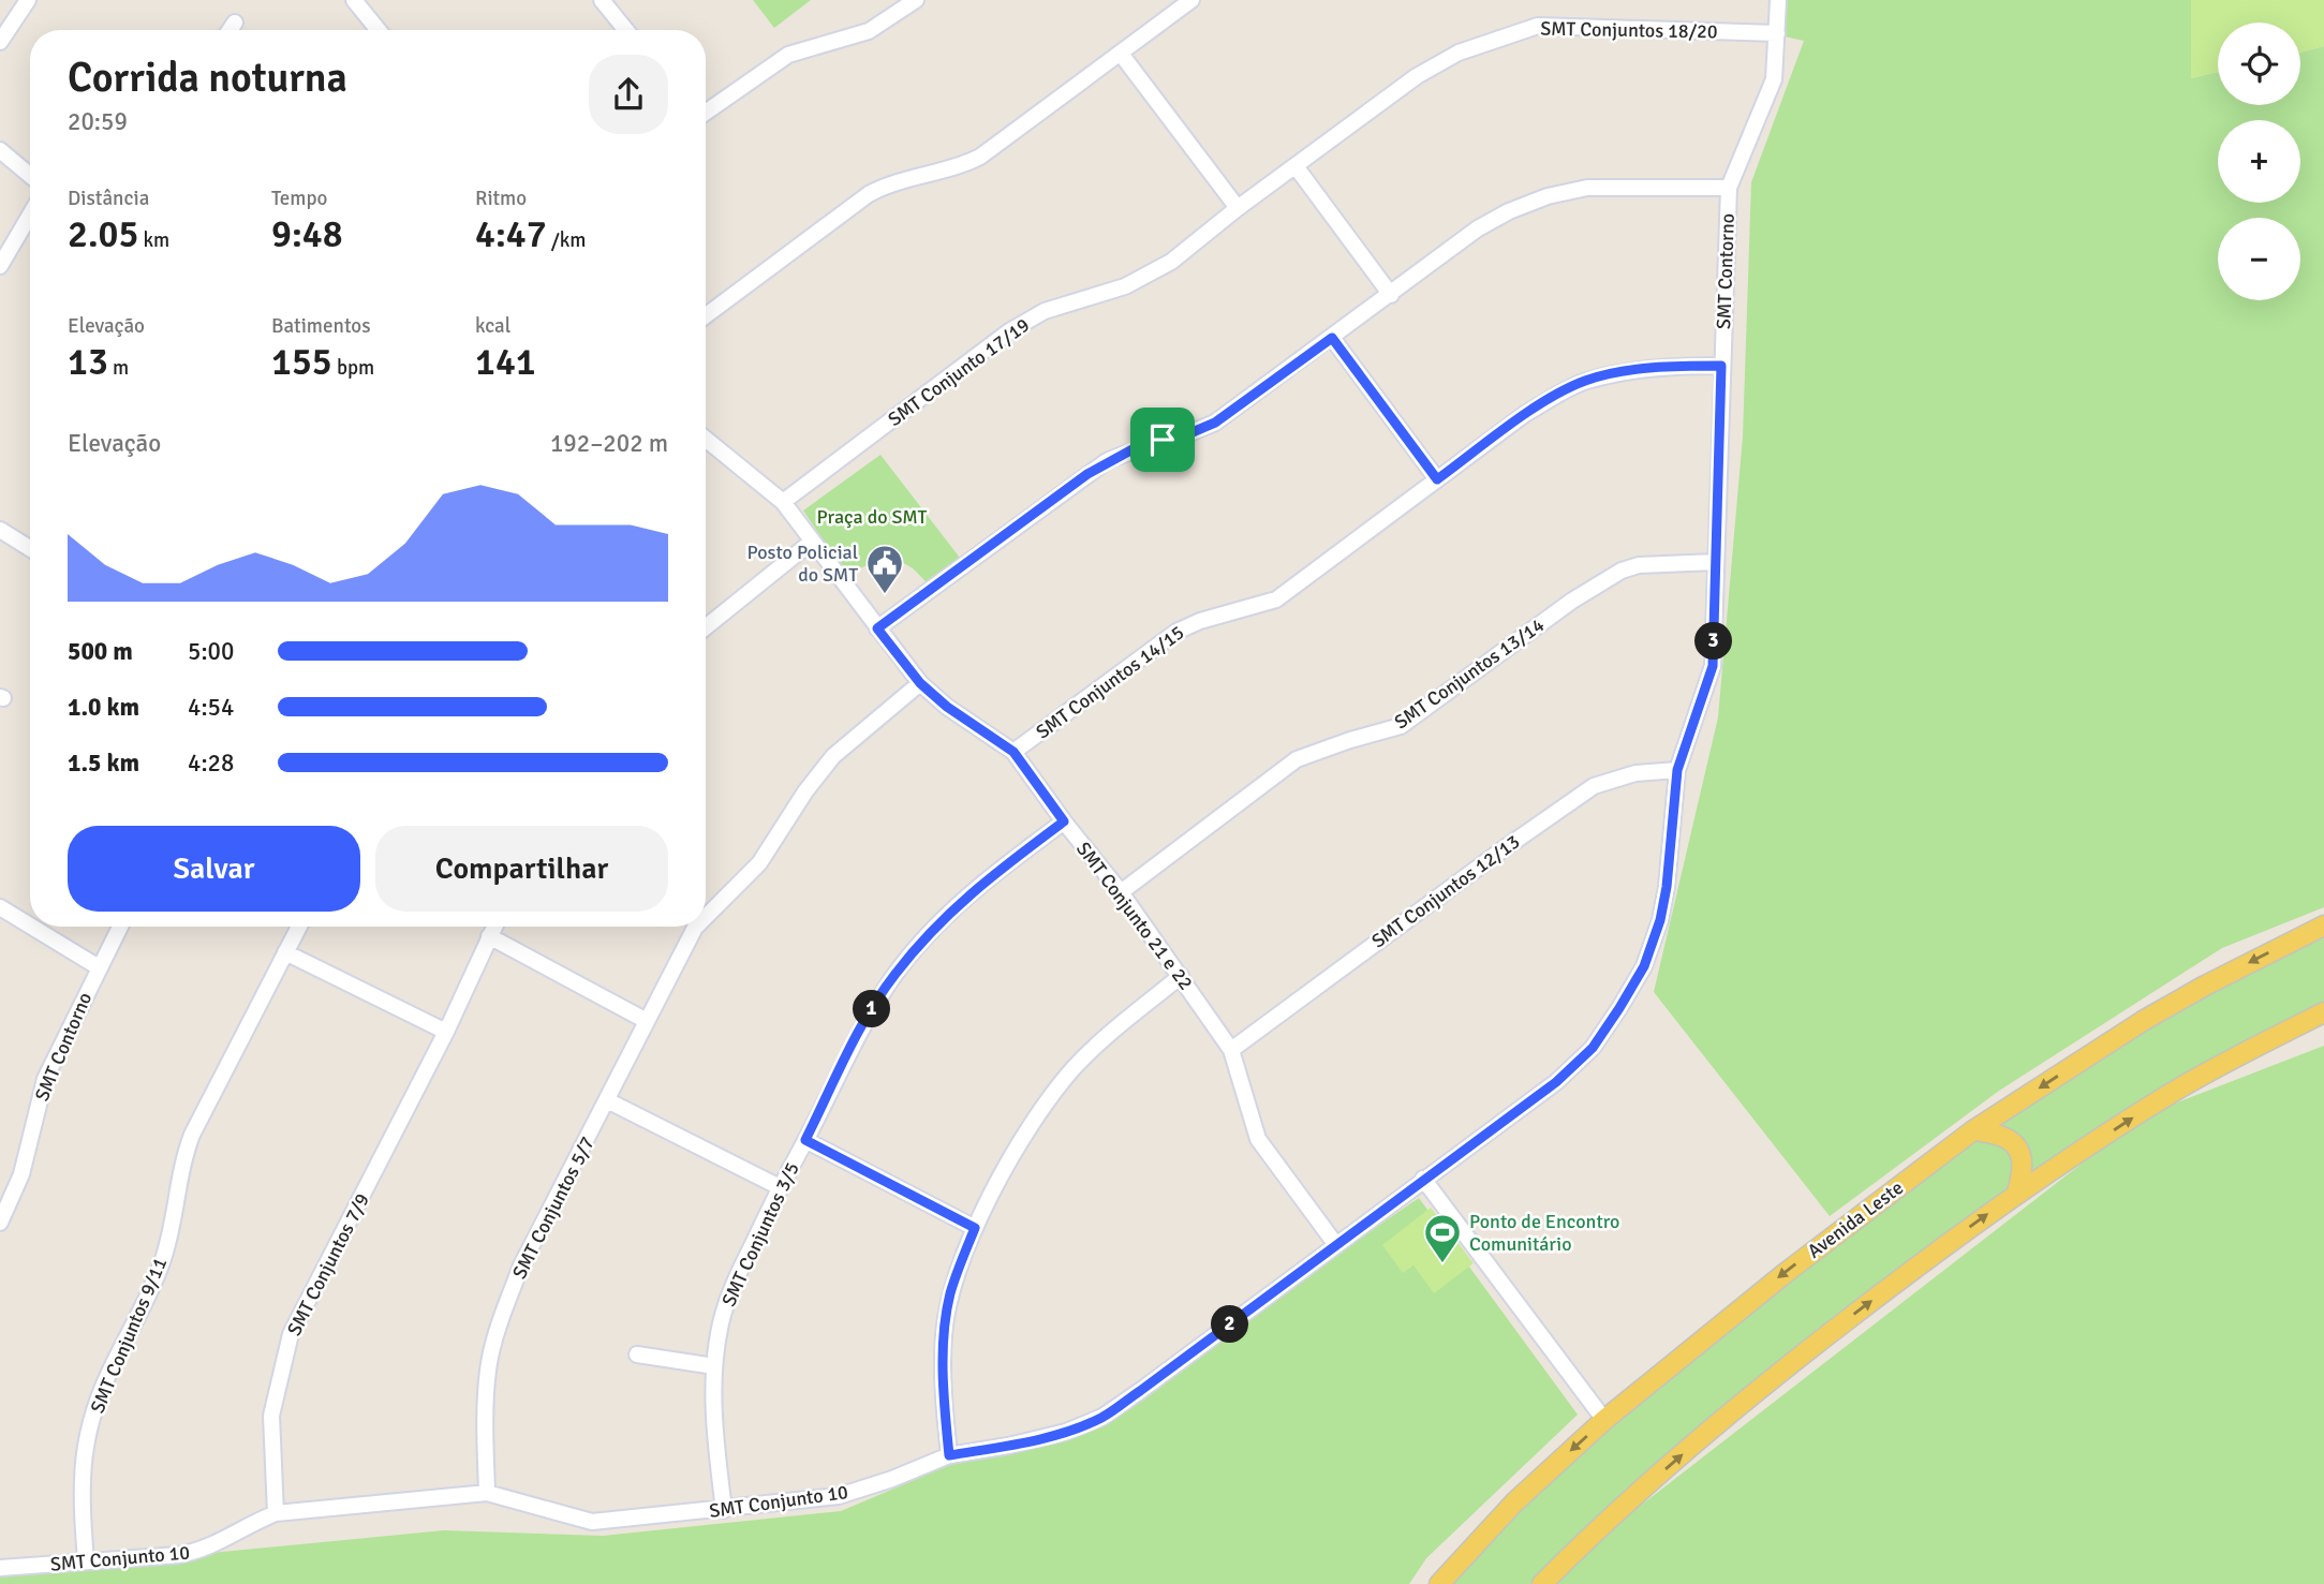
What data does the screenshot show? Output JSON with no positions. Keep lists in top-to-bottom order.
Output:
{
  "streets": {
    "main road": ["Avenida Leste"],
    "street": [
      "SMT Conjuntos 18/20",
      "SMT Contorno",
      "SMT Conjunto 17/19",
      "SMT Conjuntos 13/14",
      "SMT Conjuntos 14/15",
      "SMT Conjuntos 12/13",
      "SMT Conjunto 21 e 22",
      "SMT Conjuntos 5/7",
      "SMT Conjuntos 3/5",
      "SMT Conjuntos 7/9",
      "SMT Conjuntos 9/11",
      "SMT Conjunto 10"
    ]
  },
  "crossings": [
    ["SMT Conjuntos 18/20", "SMT Contorno"],
    ["SMT Conjuntos 18/20", "SMT Conjunto 17/19"],
    ["SMT Contorno", "SMT Conjuntos 13/14"],
    ["SMT Contorno", "SMT Conjuntos 14/15"],
    ["SMT Contorno", "SMT Conjuntos 12/13"],
    ["SMT Contorno", "SMT Conjunto 10"],
    ["SMT Conjunto 17/19", "SMT Conjunto 21 e 22"],
    ["SMT Conjuntos 13/14", "SMT Conjunto 21 e 22"],
    ["SMT Conjuntos 14/15", "SMT Conjunto 21 e 22"],
    ["SMT Conjuntos 12/13", "SMT Conjunto 21 e 22"],
    ["SMT Conjuntos 12/13", "SMT Conjunto 10"],
    ["SMT Conjunto 21 e 22", "SMT Conjuntos 5/7"],
    ["SMT Conjunto 21 e 22", "SMT Conjuntos 3/5"],
    ["SMT Conjunto 21 e 22", "SMT Conjunto 10"],
    ["SMT Conjuntos 5/7", "SMT Conjunto 10"],
    ["SMT Conjuntos 3/5", "SMT Conjunto 10"],
    ["SMT Conjuntos 7/9", "SMT Conjunto 10"],
    ["SMT Conjuntos 9/11", "SMT Conjunto 10"]
  ],
  "parks": ["Praça do SMT"],
  "places": {
    "public building": ["Posto Policial do SMT"],
    "sports": ["Ponto de Encontro Comunitário"]
  },
  "page": {
    "map_buttons": ["+", "−"],
    "heading": ["Corrida noturna", "20:59"],
    "stats": [
      ["Distância", "2.05 km"],
      ["Tempo", "9:48"],
      ["Ritmo", "4:47 /km"],
      ["Elevação", "13 m"],
      ["Batimentos", "155 bpm"],
      ["kcal", "141"]
    ],
    "chart": ["Elevação", "192–202 m"],
    "pins": ["3", "1", "2"],
    "list": [
      {
        "name": "500 m",
        "note": "5:00"
      },
      {
        "name": "1.0 km",
        "note": "4:54"
      },
      {
        "name": "1.5 km",
        "note": "4:28"
      }
    ],
    "buttons": ["Salvar", "Compartilhar"]
  }
}
